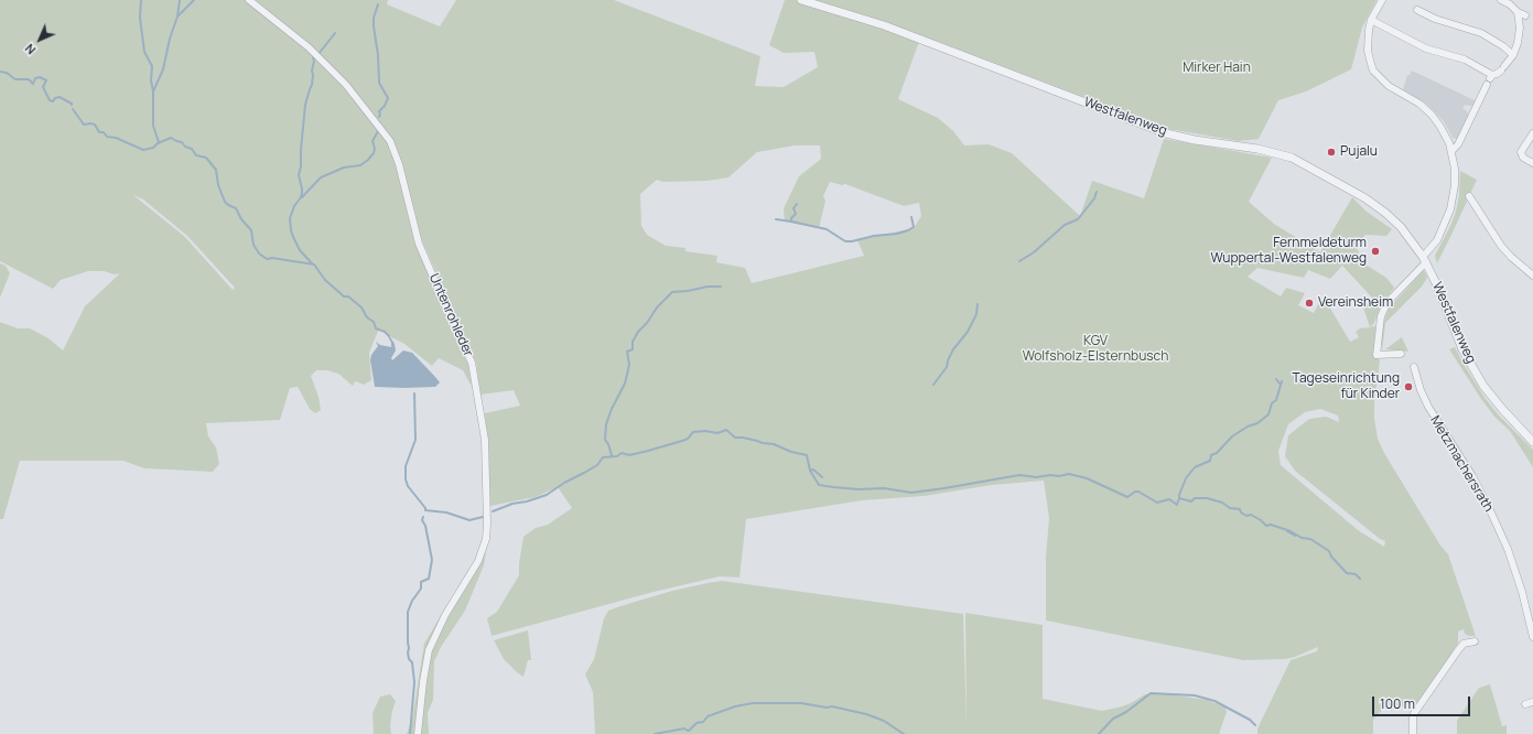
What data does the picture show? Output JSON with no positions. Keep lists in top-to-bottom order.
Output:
{
  "streets": {
    "street": ["Westfalenweg", "Untenrohleder", "Metzmachersrath"]
  },
  "parks": ["Mirker Hain", "KGV Wolfsholz-Elsternbusch"],
  "places": [
    "Pujalu",
    "Fernmeldeturm Wuppertal-Westfalenweg",
    "Vereinsheim",
    "Tageseinrichtung für Kinder"
  ],
  "scale_bar": "100 m",
  "north": "bottom left"
}
